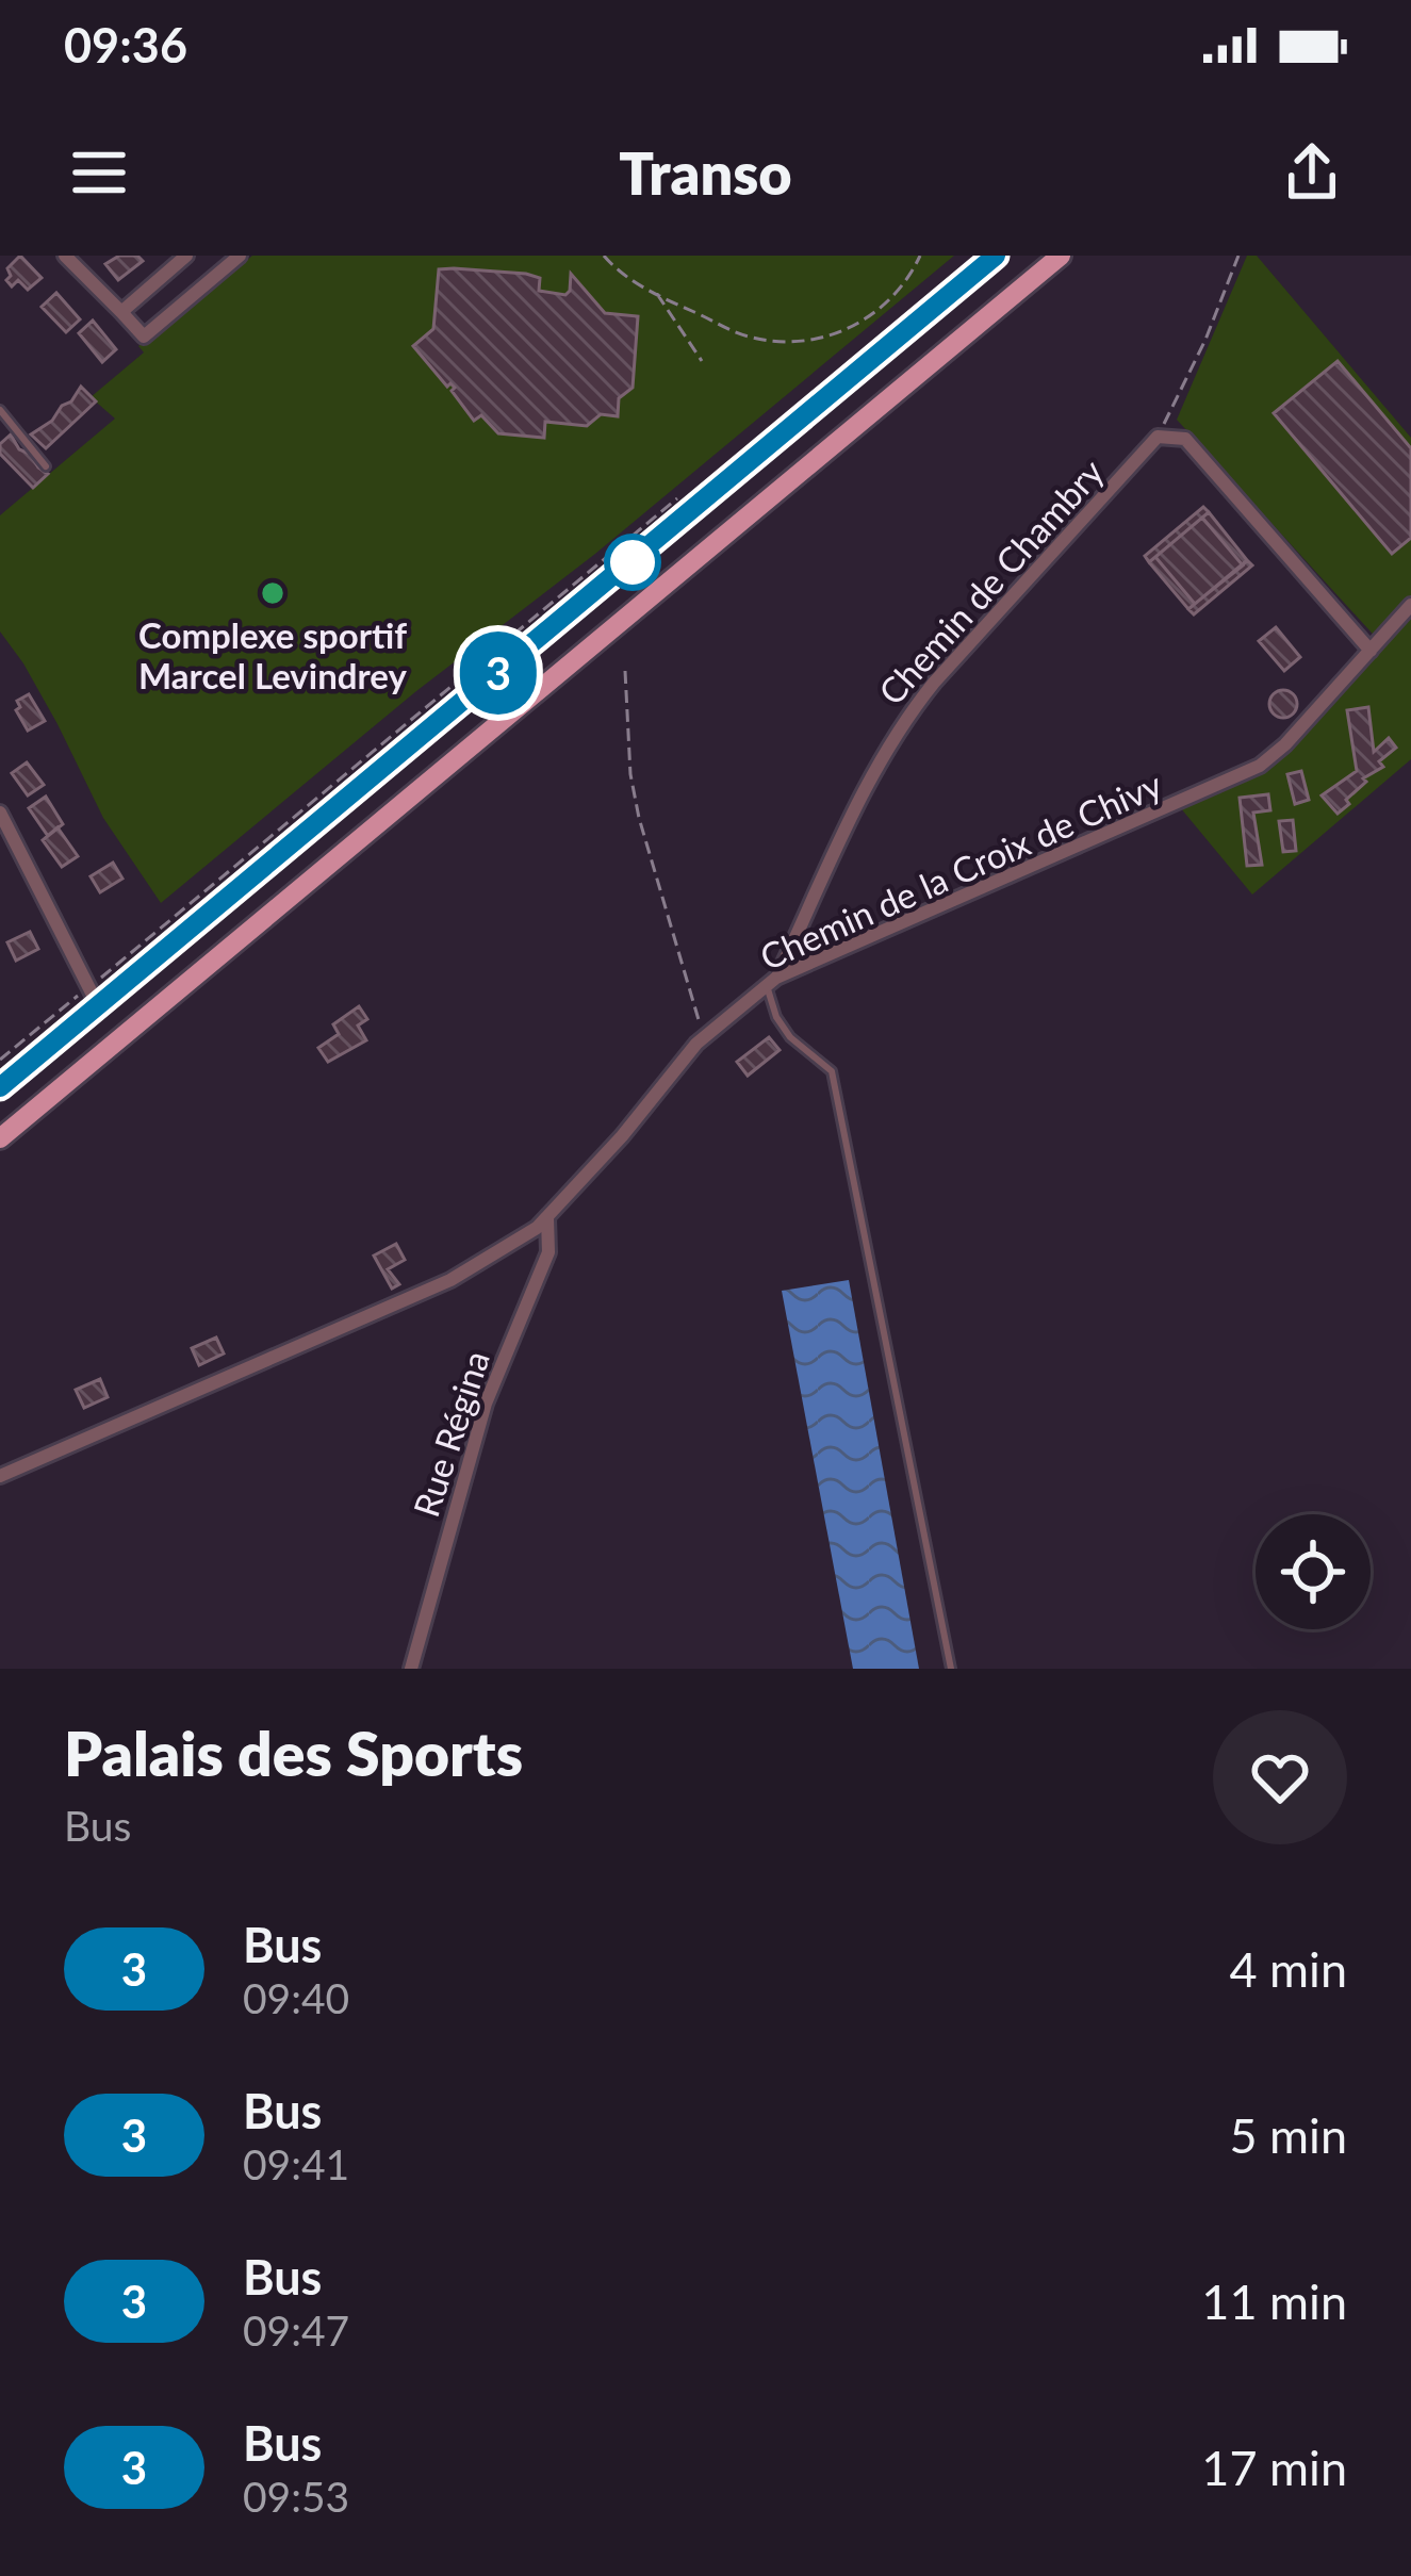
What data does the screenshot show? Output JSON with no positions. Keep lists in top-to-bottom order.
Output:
{
  "streets": {
    "street": ["Chemin de Chambry", "Chemin de la Croix de Chivy", "Rue Régina"]
  },
  "crossings": [
    ["Chemin de Chambry", "Chemin de la Croix de Chivy"],
    ["Chemin de la Croix de Chivy", "Rue Régina"]
  ],
  "places": ["Complexe sportif Marcel Levindrey"],
  "lines": ["bus line 3"],
  "page": {
    "status": "09:36",
    "header": "Transo",
    "on_map": "3",
    "heading": ["Palais des Sports", "Bus"],
    "list": [
      {
        "mark": "3",
        "name": "Bus",
        "note": "09:40",
        "value": "4 min"
      },
      {
        "mark": "3",
        "name": "Bus",
        "note": "09:41",
        "value": "5 min"
      },
      {
        "mark": "3",
        "name": "Bus",
        "note": "09:47",
        "value": "11 min"
      },
      {
        "mark": "3",
        "name": "Bus",
        "note": "09:53",
        "value": "17 min"
      }
    ]
  }
}
